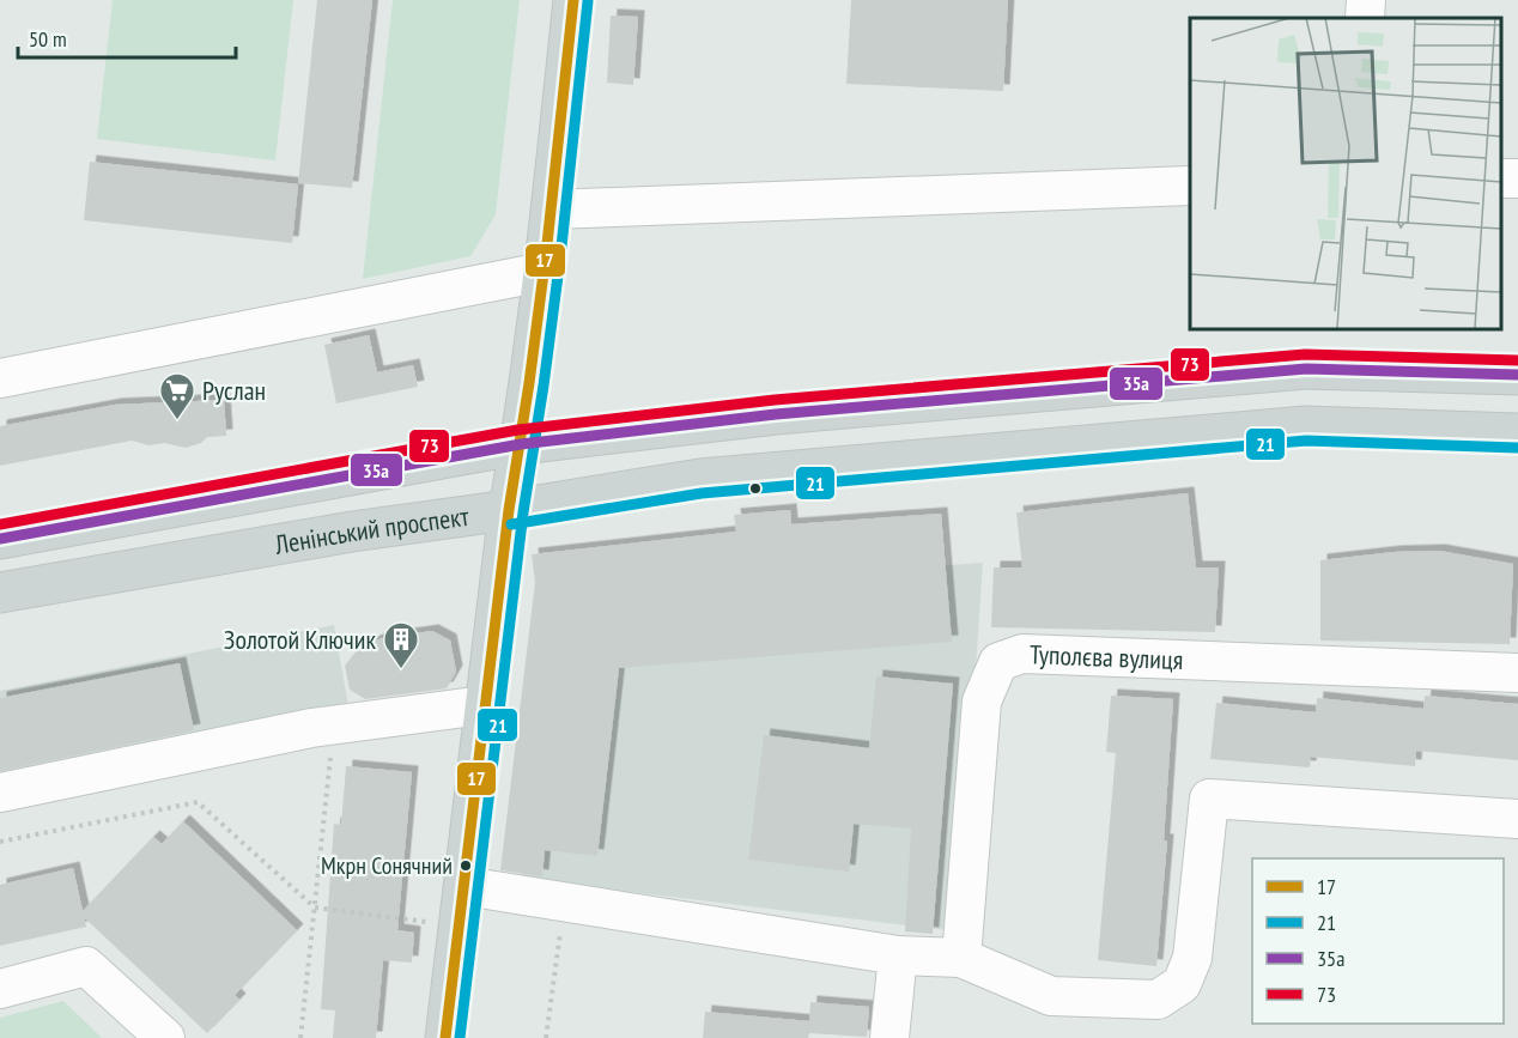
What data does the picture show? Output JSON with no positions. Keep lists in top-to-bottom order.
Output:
{
  "streets": {
    "main road": ["Ленінський проспект"],
    "street": ["Туполєва вулиця"]
  },
  "places": {
    "supermarket": ["Руслан"],
    "building": ["Золотой Ключик"],
    "other": ["Мкрн Сонячний"]
  },
  "lines": [
    "transit line 17",
    "transit line 21",
    "transit line 73",
    "transit line 35а"
  ],
  "legend": [
    "17",
    "21",
    "35а",
    "73"
  ],
  "scale_bar": "50 m"
}
